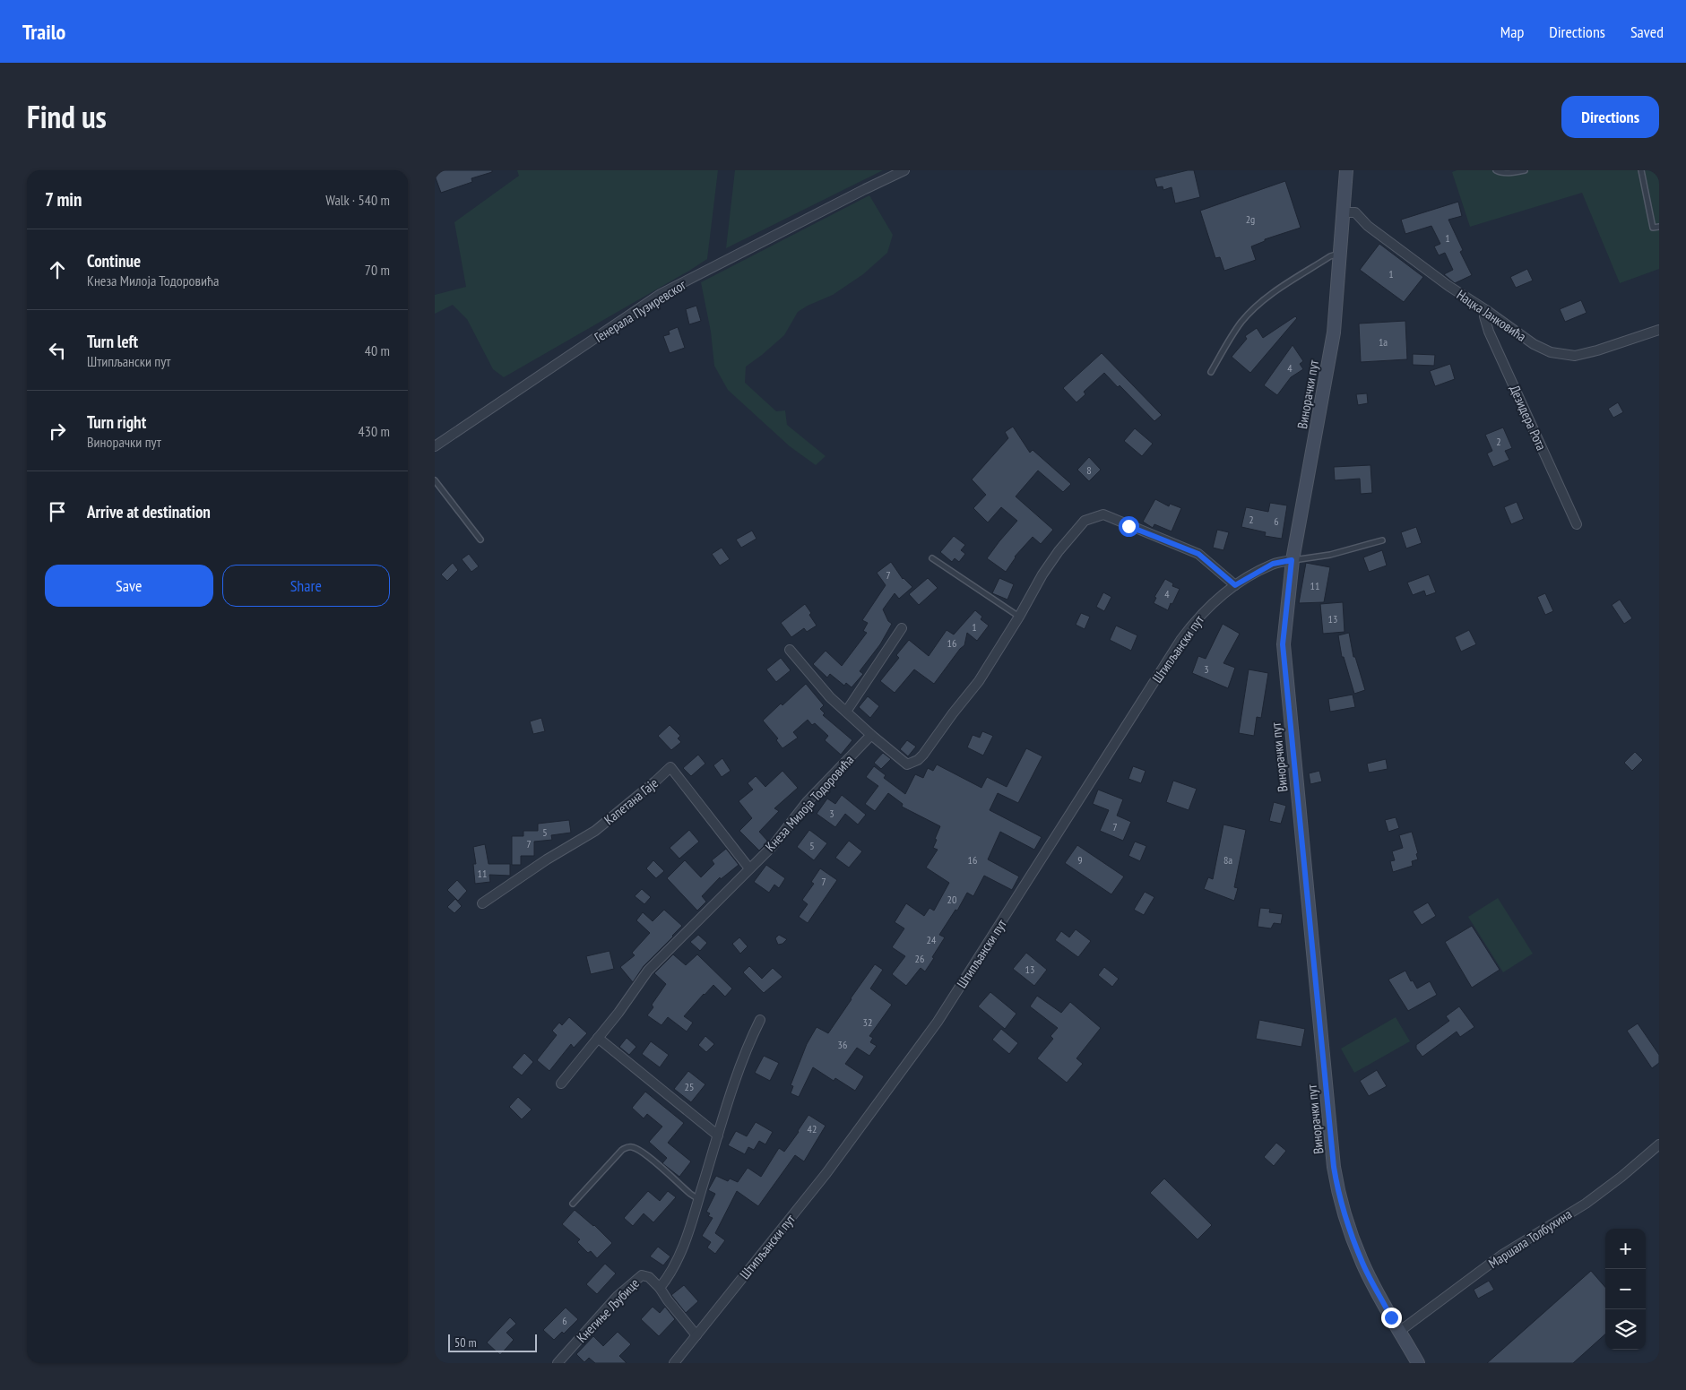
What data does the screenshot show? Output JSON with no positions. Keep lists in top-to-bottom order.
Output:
{
  "streets": {
    "street": [
      "Генерала Пузиревског",
      "Нацка Јанковића",
      "Винорачки пут",
      "Дезидера Рота",
      "Штипљански пут",
      "Капетана Гаје",
      "Кнеза Милоја Тодоровића",
      "Маршала Толбухина",
      "Кнегиње Љубице"
    ]
  },
  "crossings": [
    ["Нацка Јанковића", "Винорачки пут"],
    ["Нацка Јанковића", "Дезидера Рота"],
    ["Винорачки пут", "Штипљански пут"],
    ["Винорачки пут", "Маршала Толбухина"],
    ["Капетана Гаје", "Кнеза Милоја Тодоровића"]
  ],
  "house_numbers": [
    "2g",
    "1",
    "1",
    "1a",
    "4",
    "2",
    "8",
    "2",
    "6",
    "7",
    "11",
    "4",
    "13",
    "1",
    "16",
    "3",
    "3",
    "7",
    "5",
    "7",
    "5",
    "16",
    "9",
    "8a",
    "11",
    "7",
    "20",
    "24",
    "26",
    "13",
    "32",
    "36",
    "25",
    "42",
    "6"
  ],
  "scale_bar": "50 m",
  "page": {
    "header": "Trailo",
    "nav": ["Map", "Directions", "Saved"],
    "title": "Find us",
    "buttons": [
      "Directions",
      ["Save", "Share"]
    ],
    "heading": ["7 min", "Walk · 540 m"],
    "list": [
      ["Continue", "Кнеза Милоја Тодоровића", "70 m"],
      ["Turn left", "Штипљански пут", "40 m"],
      ["Turn right", "Винорачки пут", "430 m"],
      "Arrive at destination"
    ],
    "map_buttons": ["+", "−"],
    "scale": "50 m"
  }
}
